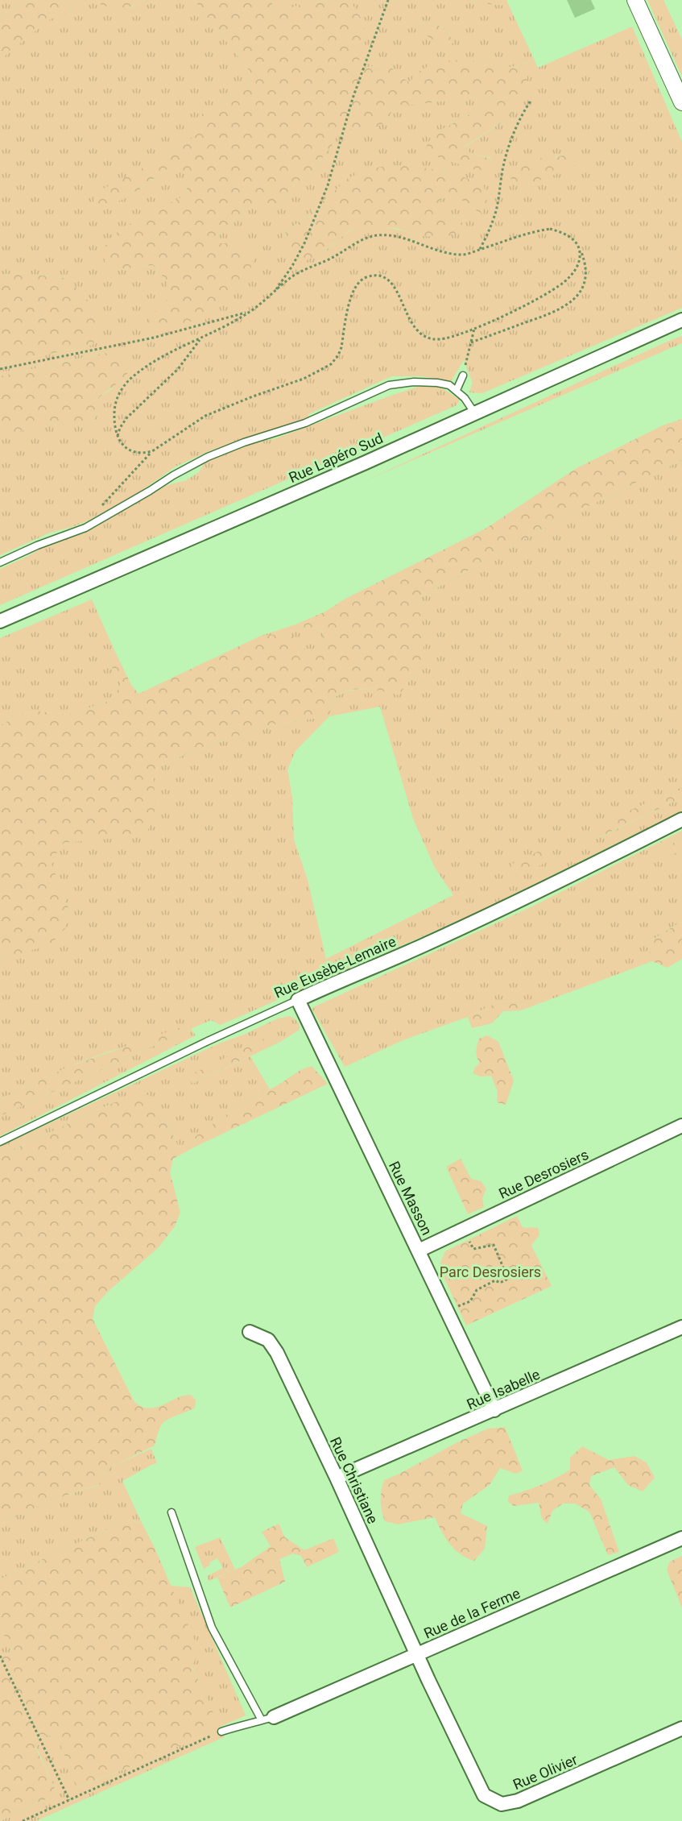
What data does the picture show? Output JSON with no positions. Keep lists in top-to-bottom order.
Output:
{
  "streets": {
    "street": [
      "Rue Lapéro Sud",
      "Rue Eusèbe-Lemaire",
      "Rue Desrosiers",
      "Rue Masson",
      "Rue Isabelle",
      "Rue Christiane",
      "Rue de la Ferme",
      "Rue Olivier"
    ]
  },
  "crossings": [
    ["Rue Eusèbe-Lemaire", "Rue Masson"],
    ["Rue Desrosiers", "Rue Masson"],
    ["Rue Masson", "Rue Isabelle"],
    ["Rue Isabelle", "Rue Christiane"],
    ["Rue Christiane", "Rue de la Ferme"],
    ["Rue Christiane", "Rue Olivier"],
    ["Rue de la Ferme", "Rue Olivier"]
  ],
  "parks": ["Parc Desrosiers"]
}
